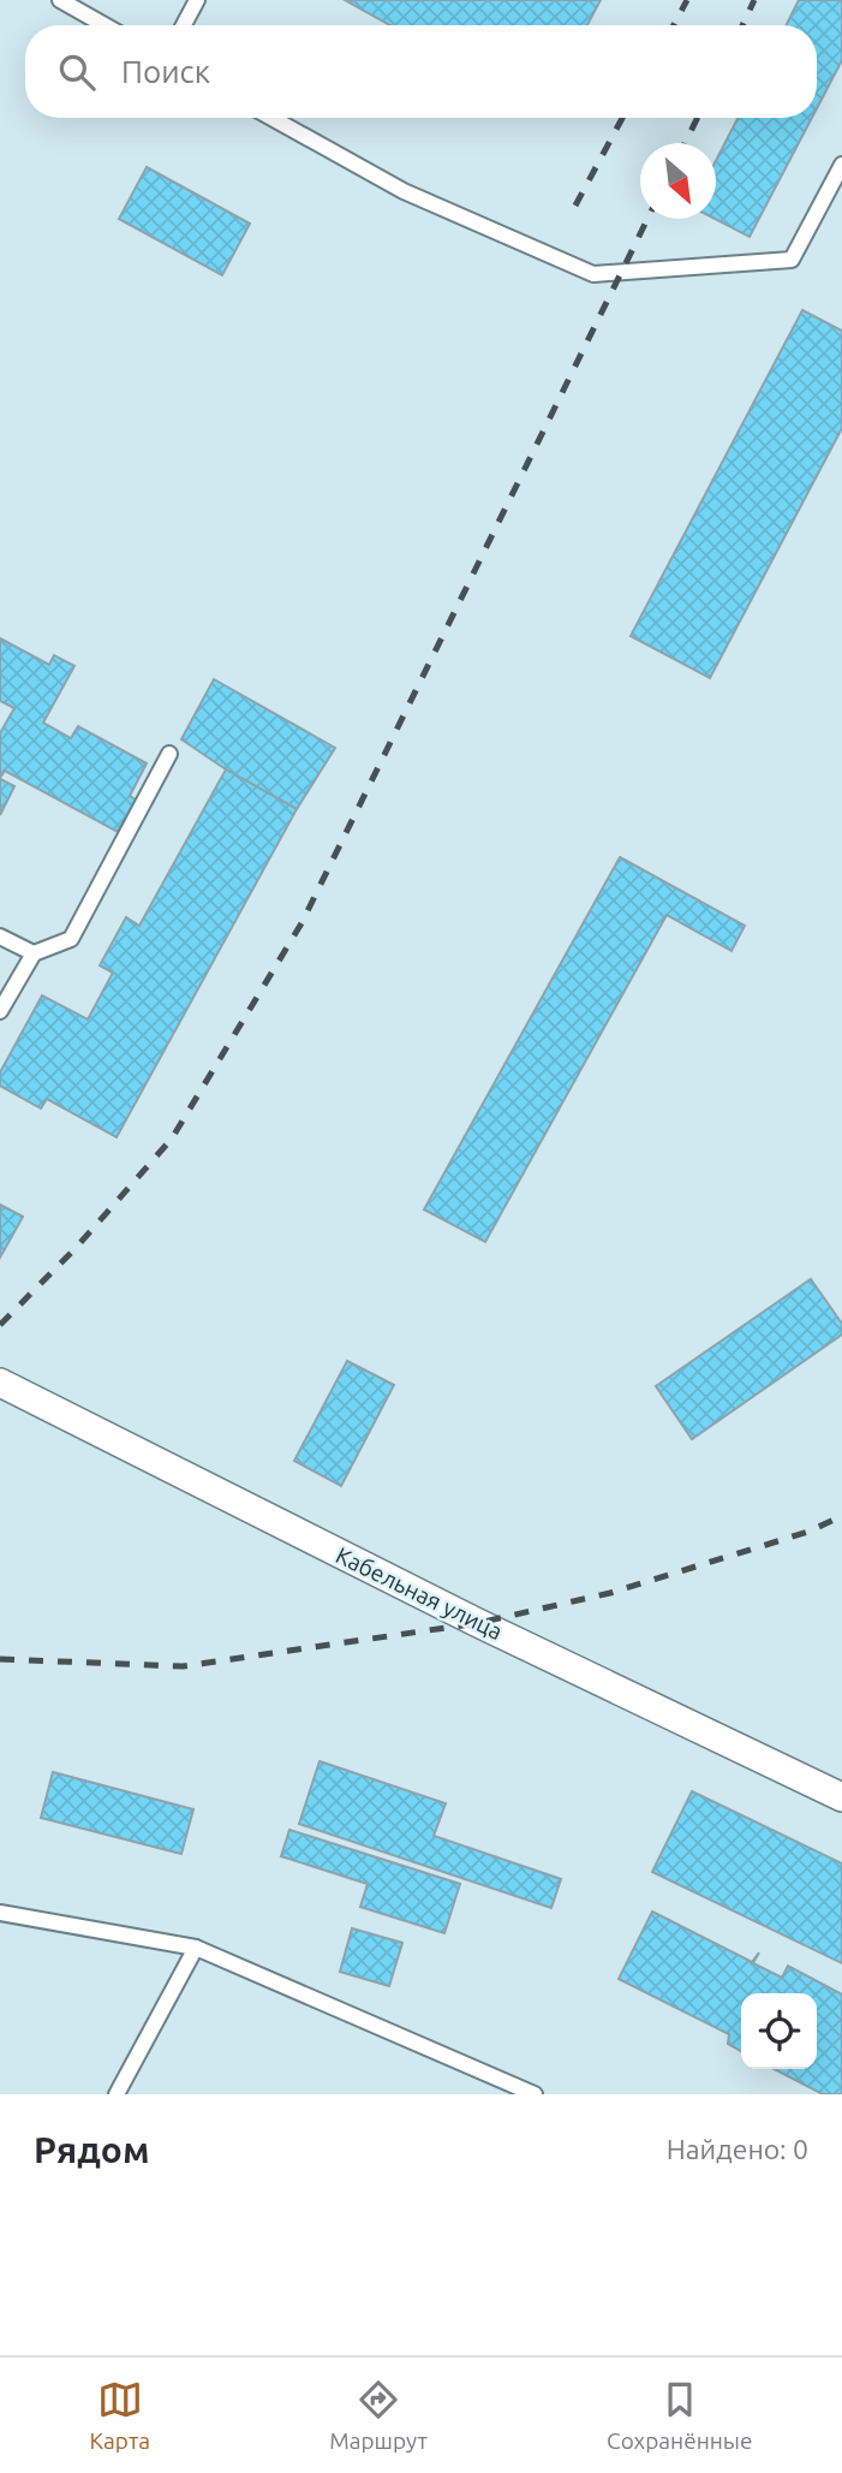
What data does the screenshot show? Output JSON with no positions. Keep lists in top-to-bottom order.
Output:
{
  "streets": {
    "street": ["Кабельная улица"]
  },
  "north": "bottom right",
  "page": {
    "search": "Поиск",
    "heading": ["Рядом", "Найдено: 0"],
    "nav": ["Карта", "Маршрут", "Сохранённые"]
  }
}
